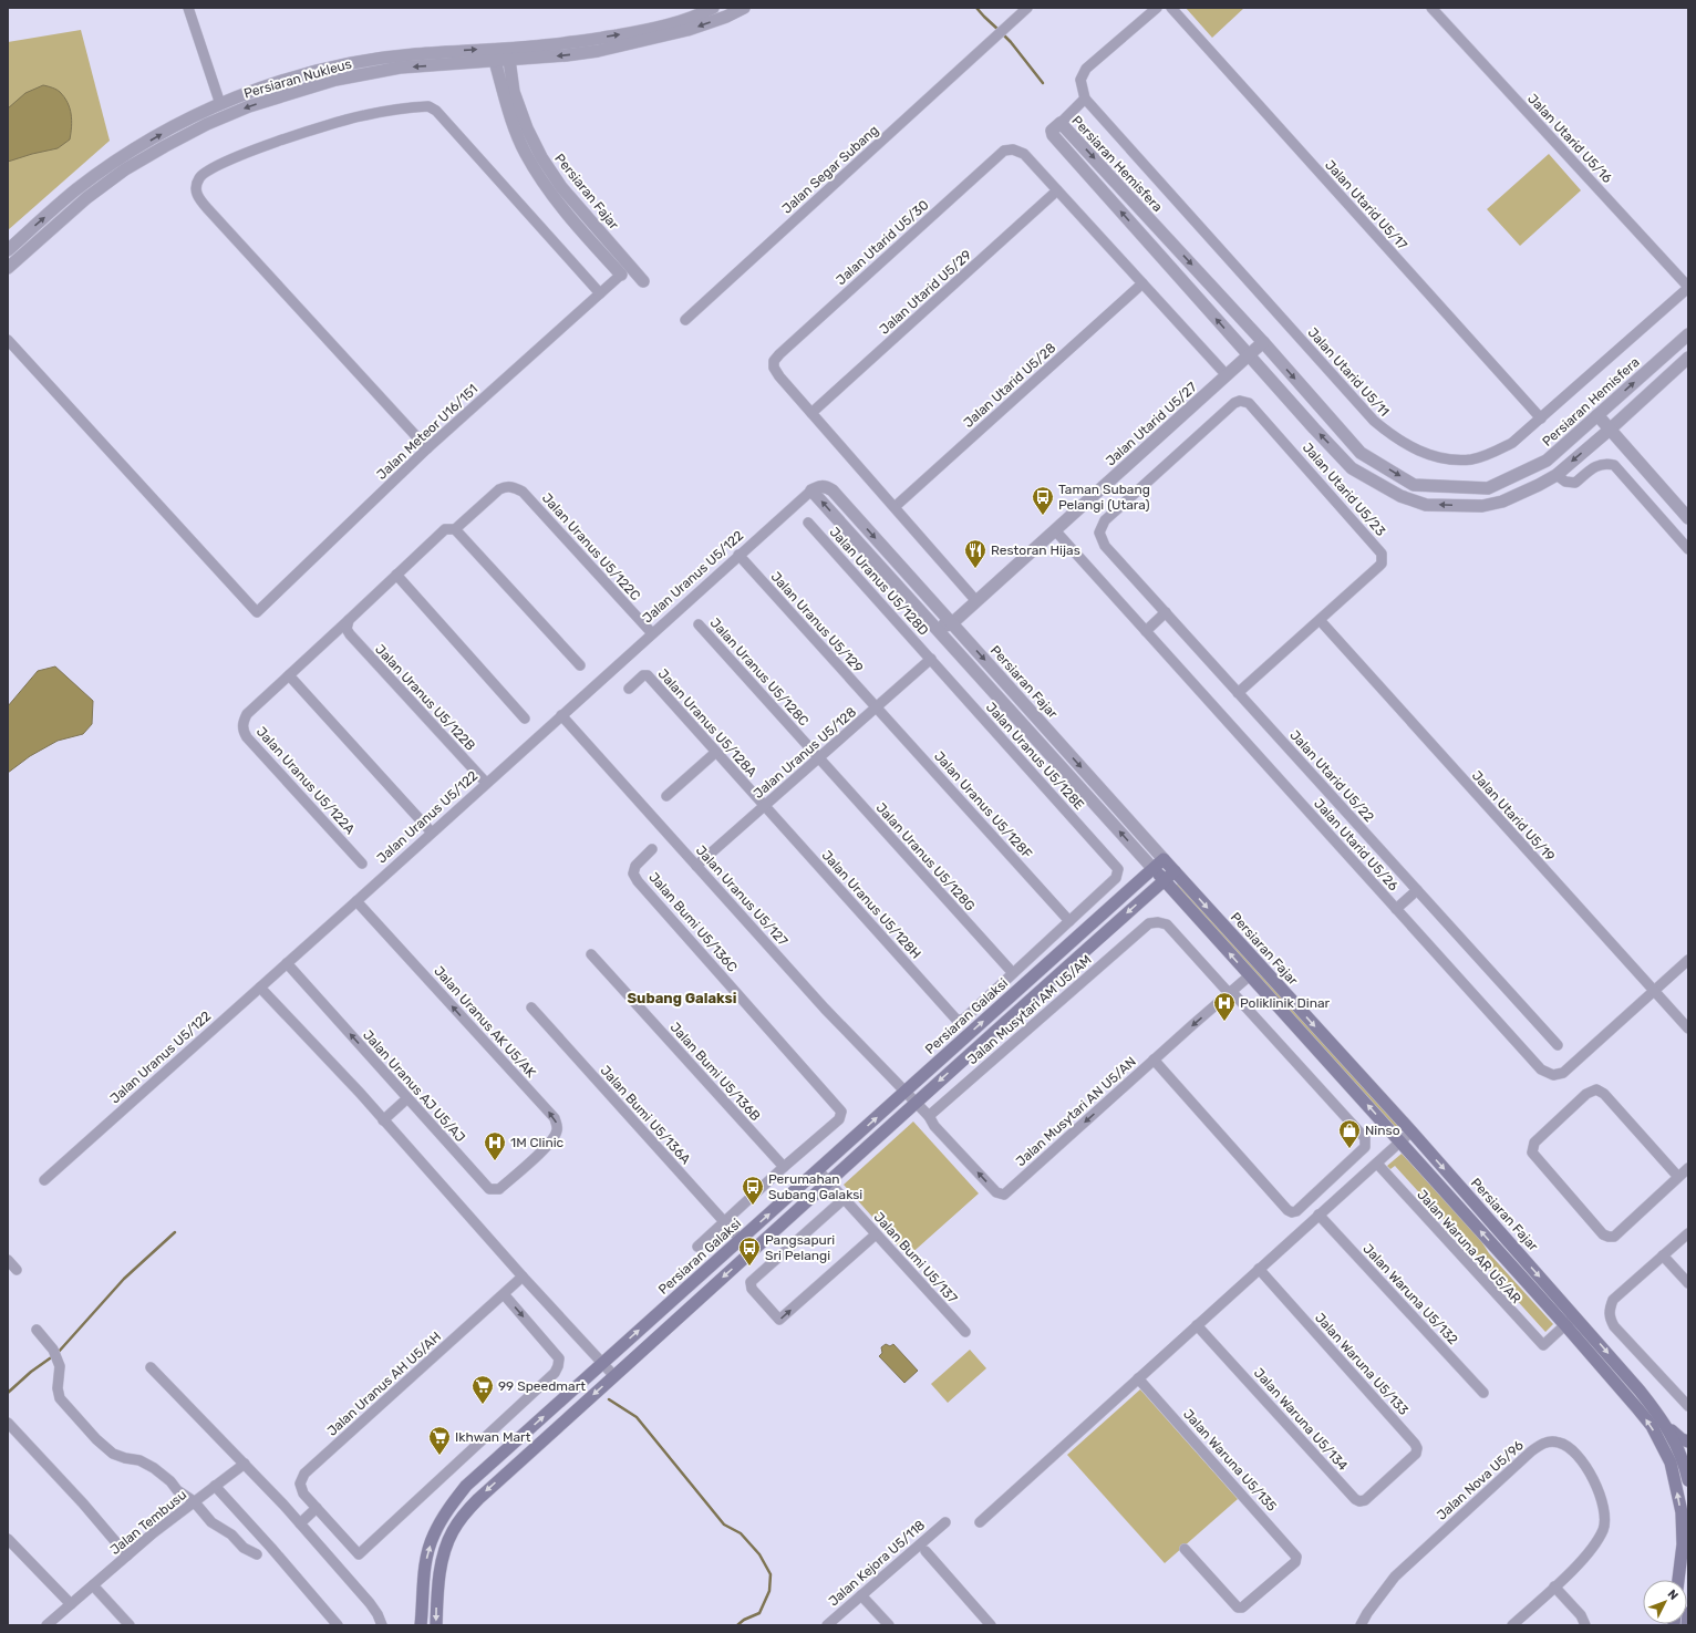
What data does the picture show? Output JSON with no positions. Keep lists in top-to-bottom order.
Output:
{
  "streets": {
    "main road": ["Persiaran Fajar", "Persiaran Galaksi"],
    "street": [
      "Persiaran Nukleus",
      "Jalan Utarid U5/16",
      "Persiaran Hemisfera",
      "Jalan Segar Subang",
      "Jalan Utarid U5/17",
      "Jalan Utarid U5/30",
      "Jalan Utarid U5/29",
      "Jalan Utarid U5/11",
      "Jalan Utarid U5/28",
      "Jalan Utarid U5/27",
      "Jalan Meteor U16/151",
      "Jalan Utarid U5/23",
      "Jalan Uranus U5/122C",
      "Jalan Uranus U5/122",
      "Jalan Uranus U5/128D",
      "Jalan Uranus U5/129",
      "Jalan Uranus U5/128C",
      "Jalan Uranus U5/122B",
      "Jalan Uranus U5/128A",
      "Jalan Uranus U5/128",
      "Jalan Uranus U5/128E",
      "Jalan Utarid U5/22",
      "Jalan Uranus U5/122A",
      "Jalan Uranus U5/128F",
      "Jalan Utarid U5/19",
      "Jalan Utarid U5/26",
      "Jalan Uranus U5/128G",
      "Jalan Uranus U5/127",
      "Jalan Uranus U5/128H",
      "Jalan Bumi U5/136C",
      "Jalan Musytari AM U5/AM",
      "Jalan Uranus AK U5/AK",
      "Jalan Bumi U5/136B",
      "Jalan Uranus AJ U5/AJ",
      "Jalan Musytari AN U5/AN",
      "Jalan Bumi U5/136A",
      "Jalan Waruna AR U5/AR",
      "Jalan Bumi U5/137",
      "Jalan Waruna U5/132",
      "Jalan Waruna U5/133",
      "Jalan Uranus AH U5/AH",
      "Jalan Waruna U5/134",
      "Jalan Waruna U5/135",
      "Jalan Nova U5/96",
      "Jalan Tembusu",
      "Jalan Kejora U5/118"
    ]
  },
  "crossings": [
    ["Persiaran Nukleus", "Persiaran Fajar"],
    ["Jalan Utarid U5/16", "Jalan Utarid U5/11"],
    ["Persiaran Hemisfera", "Jalan Utarid U5/27"],
    ["Persiaran Fajar", "Jalan Utarid U5/27"],
    ["Persiaran Fajar", "Jalan Meteor U16/151"],
    ["Persiaran Fajar", "Jalan Uranus U5/122"],
    ["Persiaran Fajar", "Persiaran Galaksi"],
    ["Jalan Utarid U5/17", "Jalan Utarid U5/11"],
    ["Jalan Utarid U5/30", "Jalan Utarid U5/29"],
    ["Jalan Utarid U5/27", "Jalan Utarid U5/26"],
    ["Jalan Utarid U5/23", "Jalan Utarid U5/22"],
    ["Jalan Utarid U5/23", "Jalan Utarid U5/19"],
    ["Jalan Uranus U5/122C", "Jalan Uranus U5/122"],
    ["Jalan Uranus U5/122C", "Jalan Uranus U5/122A"],
    ["Jalan Uranus U5/122", "Jalan Uranus U5/129"],
    ["Jalan Uranus U5/122", "Jalan Uranus U5/122B"],
    ["Jalan Uranus U5/122", "Jalan Uranus U5/127"],
    ["Jalan Uranus U5/122", "Jalan Uranus AK U5/AK"],
    ["Jalan Uranus U5/122", "Jalan Uranus AJ U5/AJ"],
    ["Jalan Uranus U5/128D", "Jalan Uranus U5/128"],
    ["Jalan Uranus U5/128D", "Jalan Uranus U5/128E"],
    ["Jalan Uranus U5/129", "Jalan Uranus U5/128"],
    ["Jalan Uranus U5/129", "Jalan Uranus U5/128F"],
    ["Jalan Uranus U5/128C", "Jalan Uranus U5/128"],
    ["Jalan Uranus U5/128C", "Jalan Uranus U5/128G"],
    ["Jalan Uranus U5/122B", "Jalan Uranus U5/122A"],
    ["Jalan Uranus U5/128A", "Jalan Uranus U5/128"],
    ["Jalan Uranus U5/128A", "Jalan Uranus U5/128H"],
    ["Jalan Uranus U5/128", "Jalan Uranus U5/128E"],
    ["Jalan Uranus U5/128", "Jalan Uranus U5/128F"],
    ["Jalan Uranus U5/128", "Jalan Uranus U5/128G"],
    ["Jalan Uranus U5/128", "Jalan Uranus U5/127"],
    ["Jalan Uranus U5/128", "Jalan Uranus U5/128H"],
    ["Jalan Uranus U5/128E", "Jalan Uranus U5/128F"],
    ["Jalan Utarid U5/19", "Jalan Utarid U5/26"],
    ["Jalan Uranus U5/128G", "Jalan Uranus U5/128H"],
    ["Jalan Uranus U5/127", "Persiaran Galaksi"],
    ["Jalan Bumi U5/136C", "Jalan Bumi U5/136B"],
    ["Jalan Musytari AM U5/AM", "Jalan Musytari AN U5/AN"],
    ["Persiaran Galaksi", "Jalan Bumi U5/136A"],
    ["Persiaran Galaksi", "Jalan Bumi U5/137"],
    ["Jalan Uranus AK U5/AK", "Jalan Uranus AJ U5/AJ"],
    ["Jalan Waruna U5/133", "Jalan Waruna U5/134"]
  ],
  "one_way": ["Jalan Uranus AK U5/AK"],
  "districts": ["Subang Galaksi"],
  "places": {
    "bus stop": ["Taman Subang Pelangi (Utara)", "Perumahan Subang Galaksi", "Pangsapuri Sri Pelangi"],
    "restaurant": ["Restoran Hijas"],
    "hospital": ["Poliklinik Dinar", "1M Clinic"],
    "shop": ["Ninso"],
    "supermarket": ["99 Speedmart", "Ikhwan Mart"]
  },
  "north": "top right"
}
